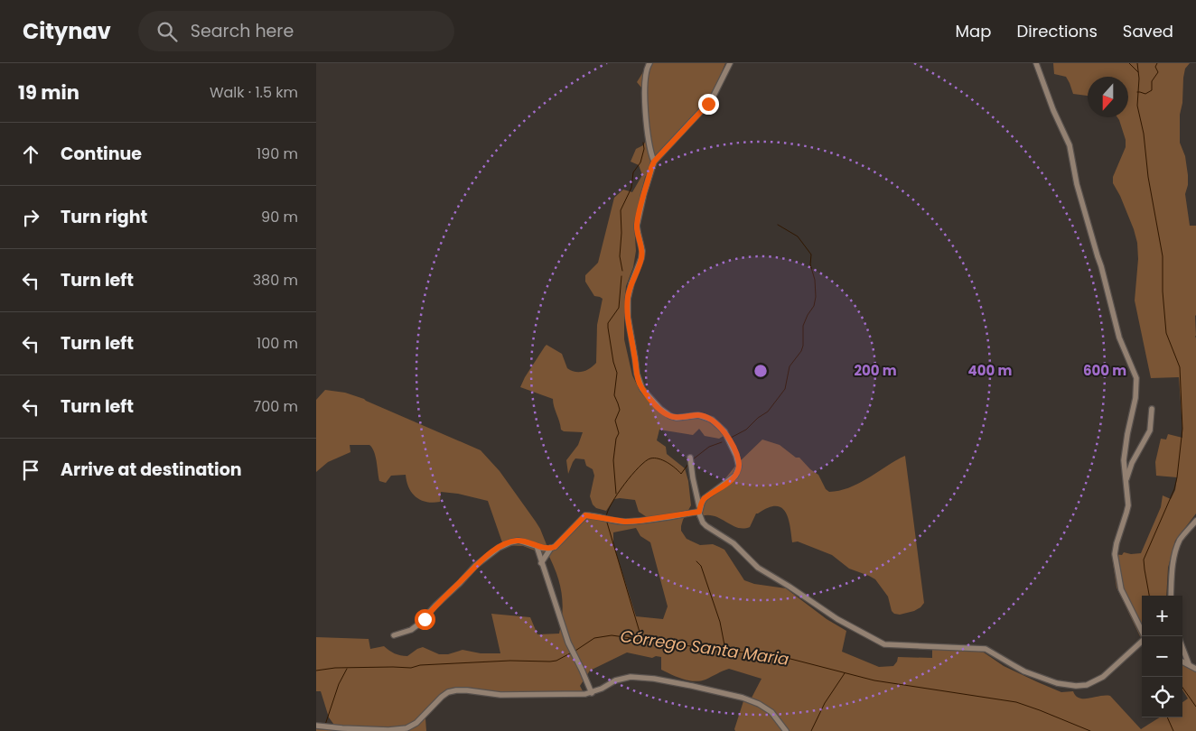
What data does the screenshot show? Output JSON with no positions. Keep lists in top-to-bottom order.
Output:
{
  "water": ["Córrego Santa Maria"],
  "north": "bottom",
  "page": {
    "header": "Citynav",
    "search": "Search here",
    "nav": ["Map", "Directions", "Saved"],
    "heading": ["19 min", "Walk · 1.5 km"],
    "list": [
      ["Continue", "190 m"],
      ["Turn right", "90 m"],
      ["Turn left", "380 m"],
      ["Turn left", "100 m"],
      ["Turn left", "700 m"],
      "Arrive at destination"
    ],
    "map_buttons": ["+", "−"]
  },
  "rings": ["200 m", "400 m", "600 m"]
}
